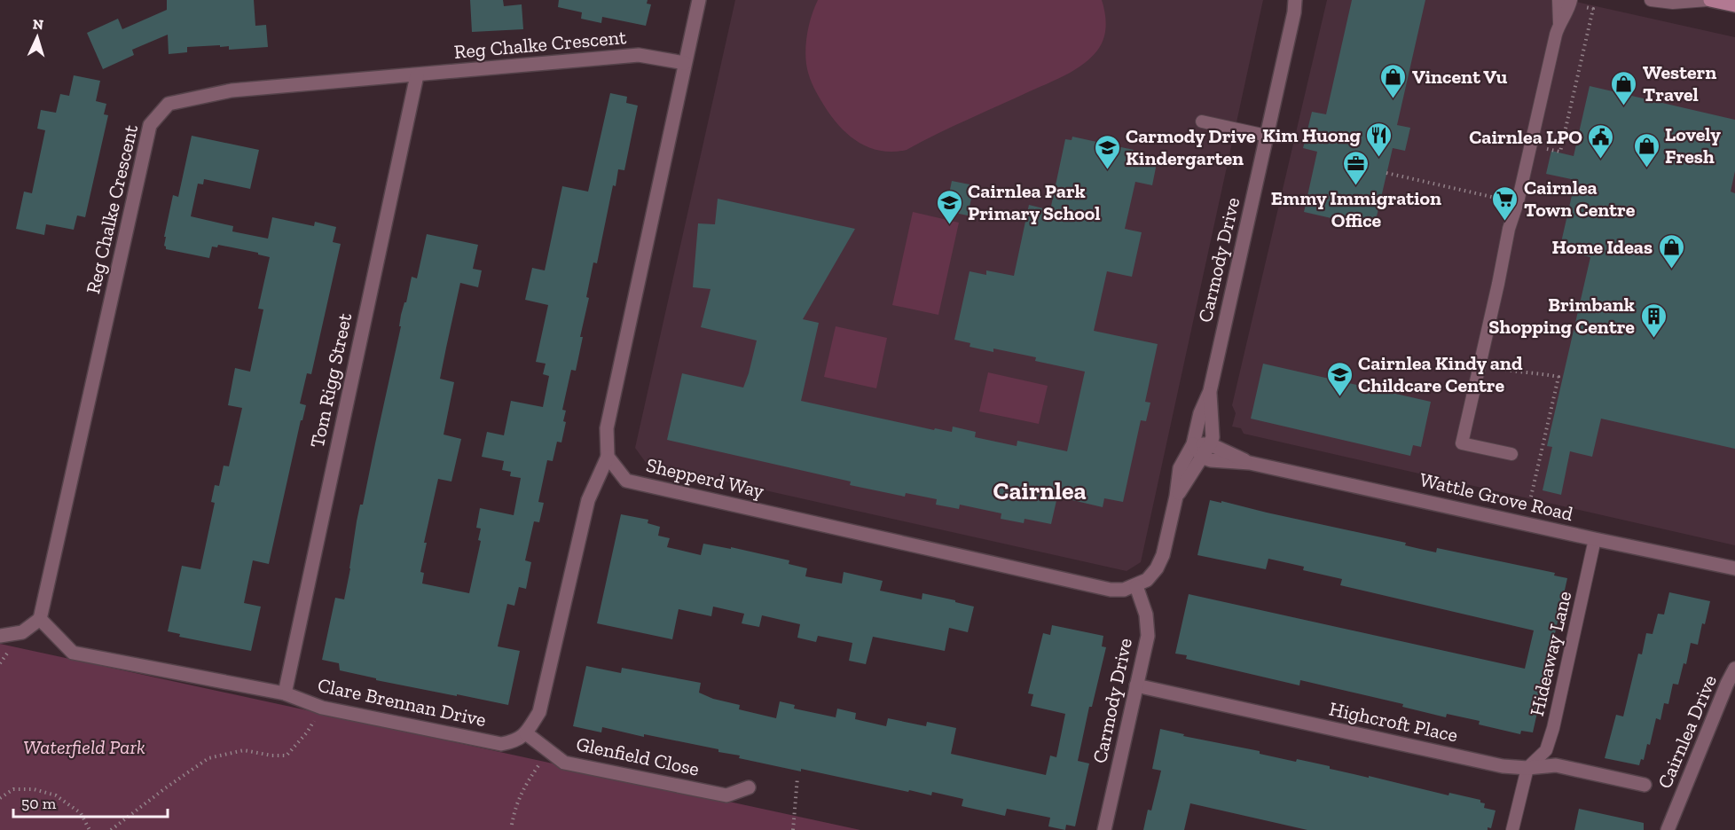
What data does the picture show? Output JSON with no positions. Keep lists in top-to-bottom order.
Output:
{
  "streets": {
    "street": [
      "Reg Chalke Crescent",
      "Carmody Drive",
      "Tom Rigg Street",
      "Shepperd Way",
      "Wattle Grove Road",
      "Clare Brennan Drive",
      "Highcroft Place",
      "Cairnlea Drive",
      "Glenfield Close"
    ],
    "lane": ["Hideaway Lane"]
  },
  "crossings": [
    ["Reg Chalke Crescent", "Tom Rigg Street"],
    ["Reg Chalke Crescent", "Clare Brennan Drive"],
    ["Carmody Drive", "Shepperd Way"],
    ["Carmody Drive", "Wattle Grove Road"],
    ["Carmody Drive", "Highcroft Place"],
    ["Tom Rigg Street", "Clare Brennan Drive"],
    ["Wattle Grove Road", "Hideaway Lane"],
    ["Hideaway Lane", "Highcroft Place"],
    ["Clare Brennan Drive", "Glenfield Close"]
  ],
  "districts": ["Cairnlea"],
  "parks": ["Waterfield Park"],
  "places": {
    "shop": [
      "Vincent Vu",
      "Western Travel",
      "Lovely Fresh",
      "Home Ideas"
    ],
    "restaurant": ["Kim Huong"],
    "public building": ["Cairnlea LPO"],
    "school or university": ["Carmody Drive Kindergarten", "Cairnlea Park Primary School", "Cairnlea Kindy and Childcare Centre"],
    "office": ["Emmy Immigration Office"],
    "supermarket": ["Cairnlea Town Centre"],
    "building": ["Brimbank Shopping Centre"]
  },
  "scale_bar": "50 m",
  "north": "top"
}
